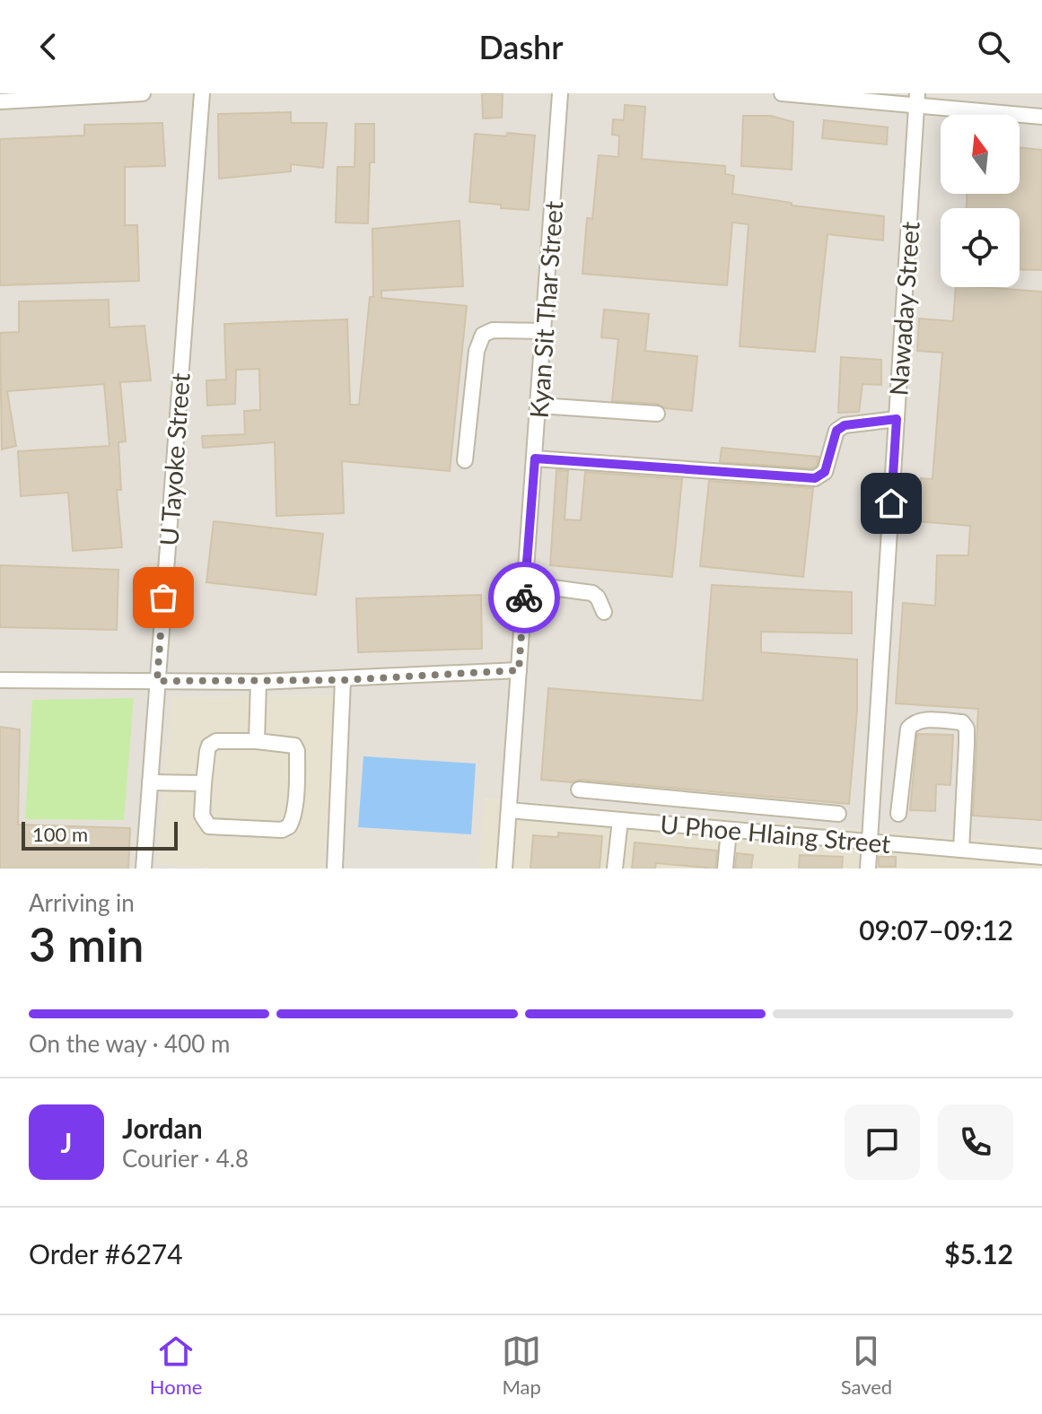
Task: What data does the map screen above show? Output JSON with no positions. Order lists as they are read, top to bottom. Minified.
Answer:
{"streets":{"street":["Nawaday Street","Kyan Sit Thar Street","U Tayoke Street","U Phoe Hlaing Street"]},"crossings":[["Nawaday Street","U Phoe Hlaing Street"],["Kyan Sit Thar Street","U Phoe Hlaing Street"]],"scale_bar":"100 m","north":"top","page":{"header":"Dashr","scale":"100 m","heading":["3 min","Arriving in","09:07–09:12"],"panel":["Jordan","Courier · 4.8","Order #6274","$5.12"],"bar":"On the way · 400 m","round":"J","tabs":["Home","Map","Saved"]}}
